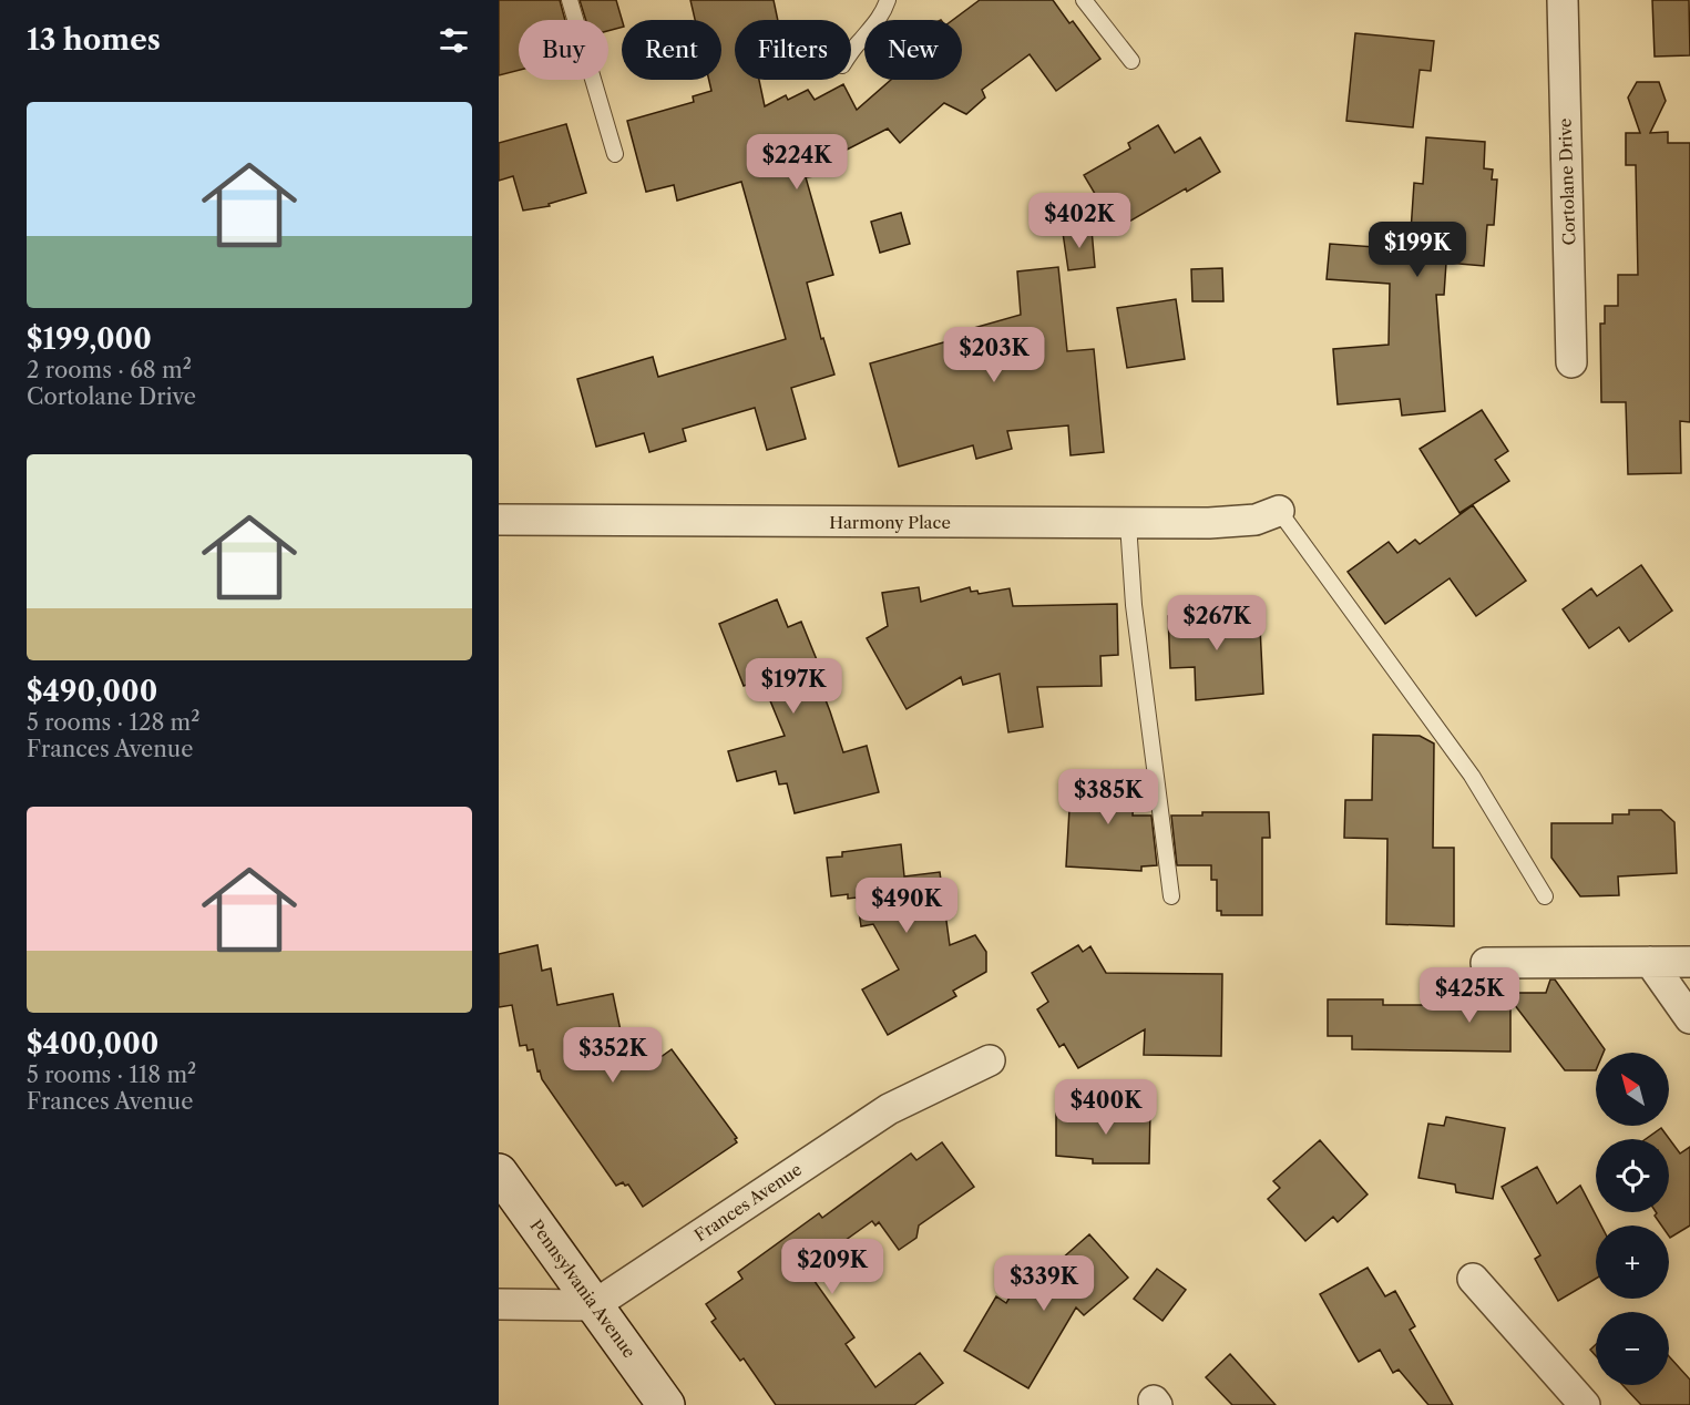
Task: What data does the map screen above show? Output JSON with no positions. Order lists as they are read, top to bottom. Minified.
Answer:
{"streets":{"main road":["Pennsylvania Avenue"],"street":["Cortolane Drive","Harmony Place","Frances Avenue"]},"crossings":[["Frances Avenue","Pennsylvania Avenue"]],"north":"top left","page":{"heading":"13 homes","chip":["Buy","Rent","Filters","New"],"list":[{"name":"$199,000","note":"2 rooms · 68 m² · Cortolane Drive"},{"name":"$490,000","note":"5 rooms · 128 m² · Frances Avenue"},{"name":"$400,000","note":"5 rooms · 118 m² · Frances Avenue"}],"price":["$224K","$402K","$199K","$203K","$267K","$197K","$385K","$490K","$425K","$352K","$400K","$209K","$339K"],"map_buttons":["+","−"]}}
